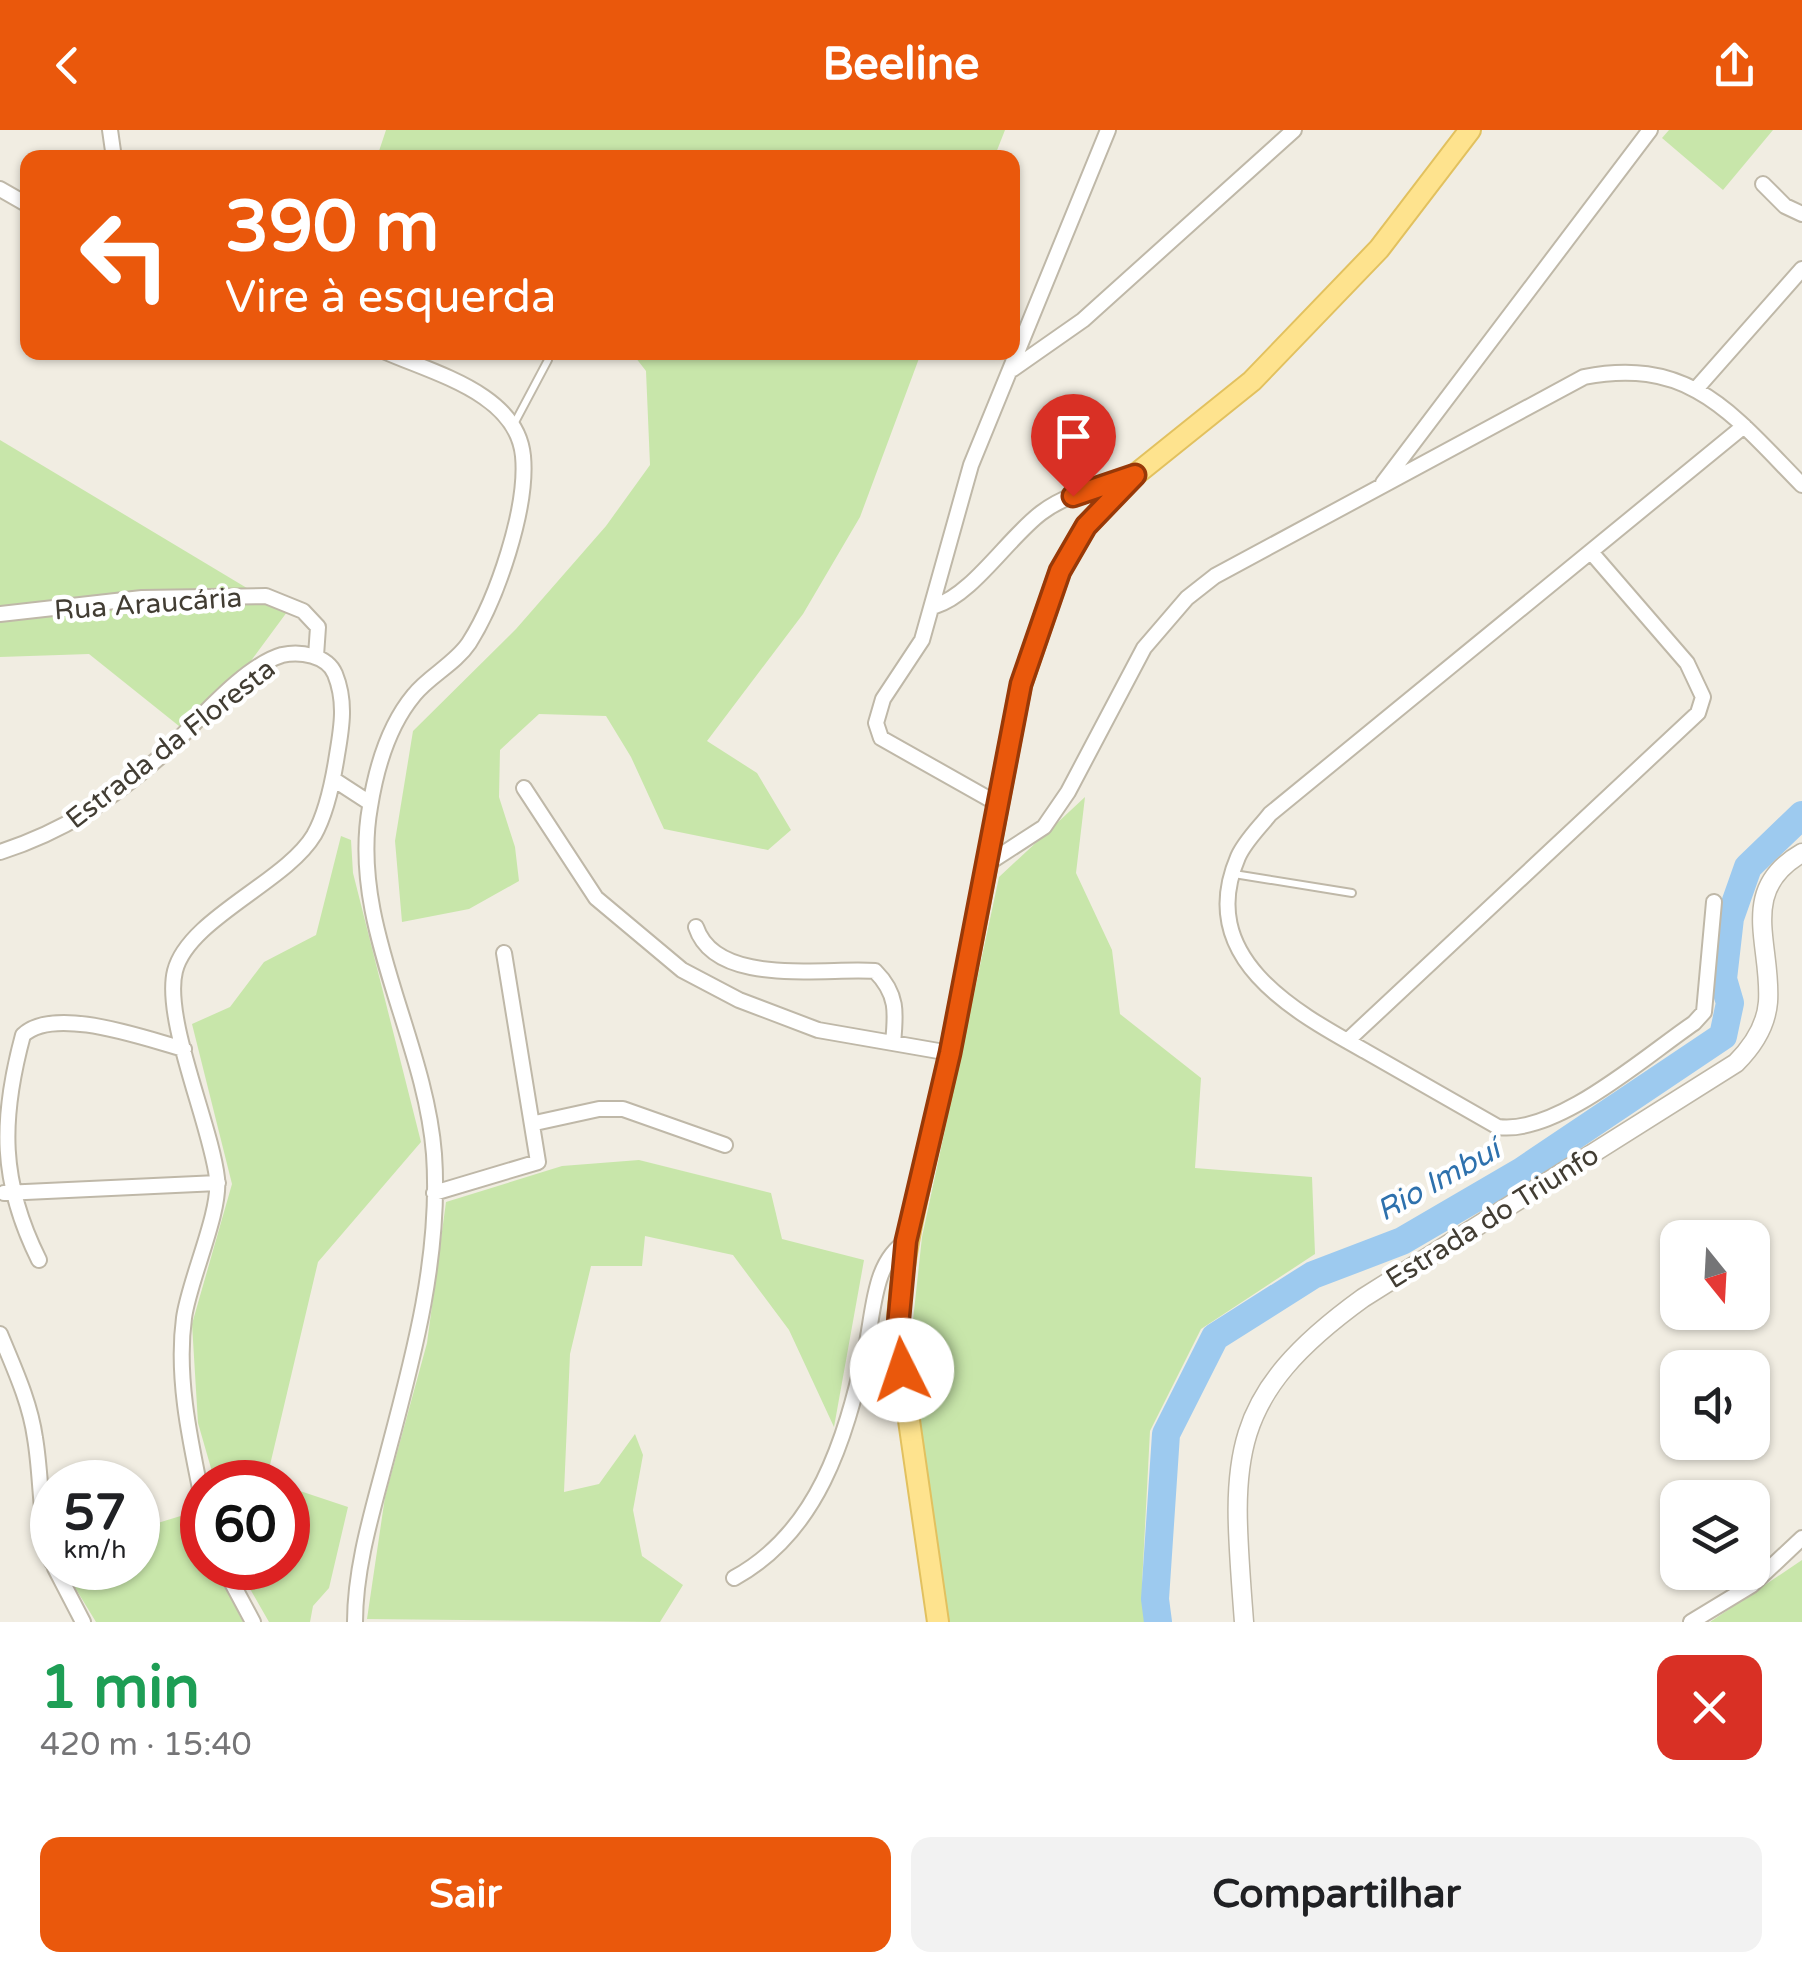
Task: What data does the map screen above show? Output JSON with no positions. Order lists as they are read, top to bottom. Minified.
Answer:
{"streets":{"street":["Rua Araucária","Estrada da Floresta","Estrada do Triunfo"]},"crossings":[["Rua Araucária","Estrada da Floresta"]],"water":["Rio Imbuí"],"north":"bottom","page":{"header":"Beeline","turn":["390 m","Vire à esquerda"],"speed":"57 km/h","limit":"60","heading":["1 min","420 m · 15:40"],"buttons":["Sair","Compartilhar"]}}
